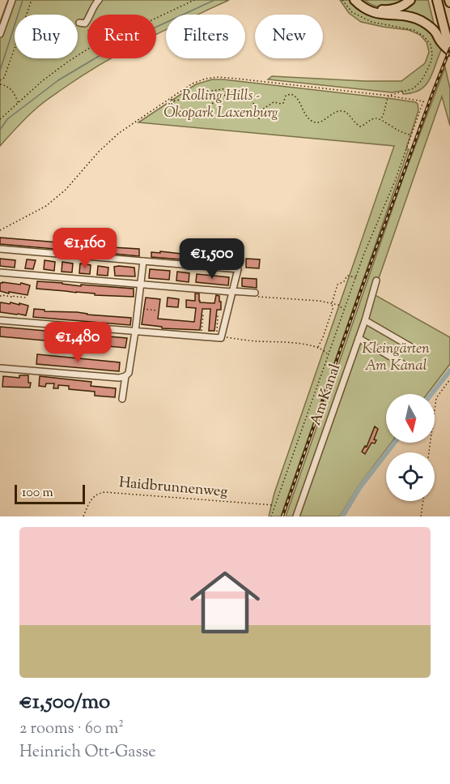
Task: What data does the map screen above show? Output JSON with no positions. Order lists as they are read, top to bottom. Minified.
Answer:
{"streets":{"street":["Am Kanal"],"path":["Haidbrunnenweg"]},"parks":["Rolling Hills - Ökopark Laxenburg","Kleingärten Am Kanal"],"scale_bar":"100 m","north":"bottom","page":{"chip":["Buy","Rent","Filters","New"],"price":["€1,160","€1,500","€1,480"],"scale":"100 m","list":[{"name":"€1,500/mo","note":"2 rooms · 60 m² · Heinrich Ott-Gasse"}]}}
